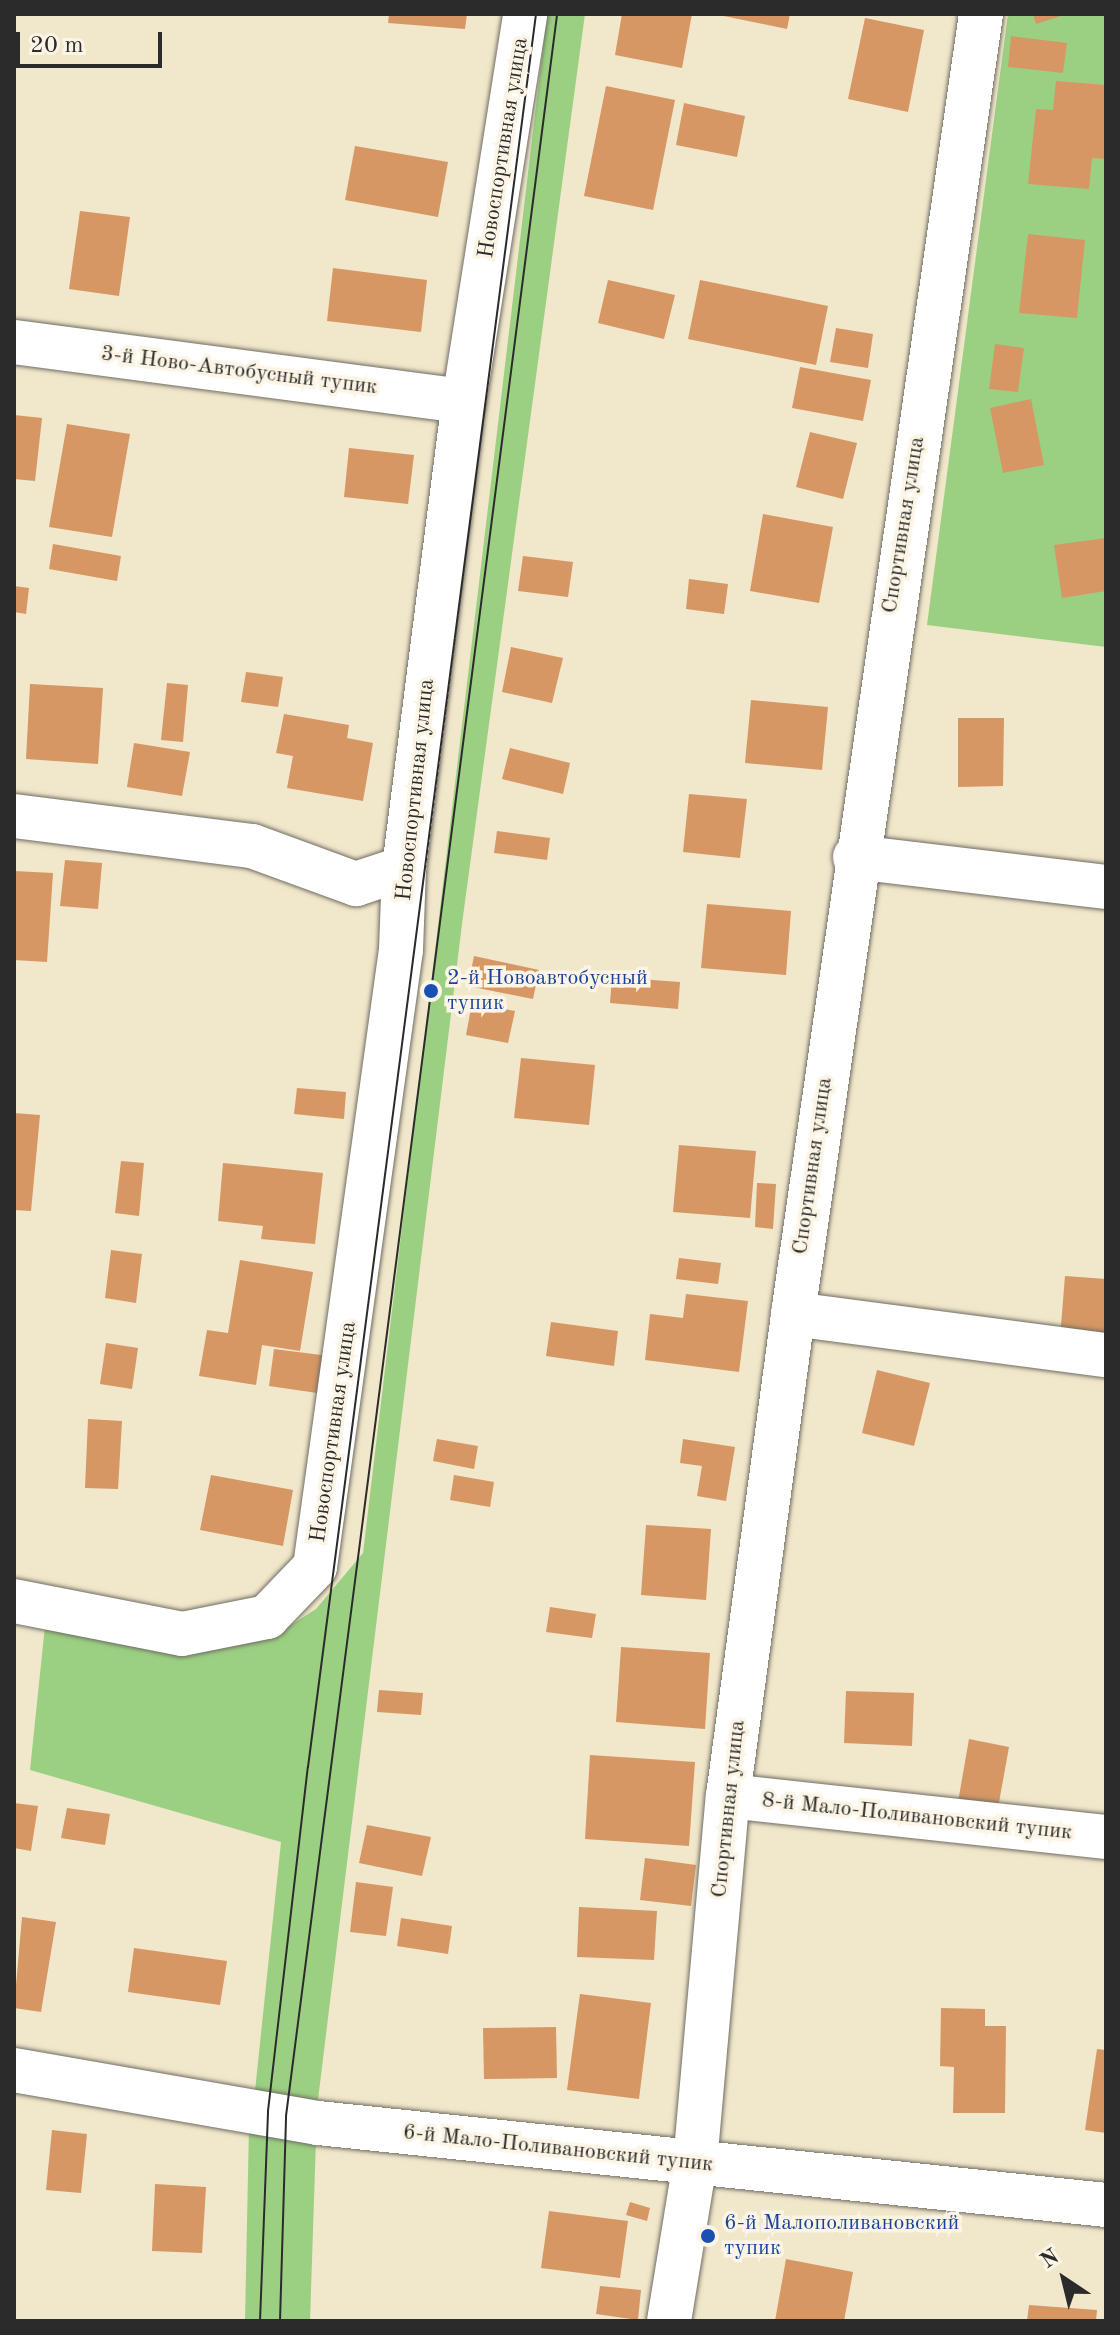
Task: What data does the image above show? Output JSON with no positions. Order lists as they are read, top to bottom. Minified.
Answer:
{"streets":{"street":["Новоспортивная улица","3-й Ново-Автобусный тупик","Спортивная улица","8-й Мало-Поливановский тупик","6-й Мало-Поливановский тупик"]},"crossings":[["Новоспортивная улица","3-й Ново-Автобусный тупик"],["Спортивная улица","8-й Мало-Поливановский тупик"],["Спортивная улица","6-й Мало-Поливановский тупик"]],"places":["2-й Новоавтобусный тупик","6-й Малополивановский тупик"],"scale_bar":"20 m","north":"top left"}
